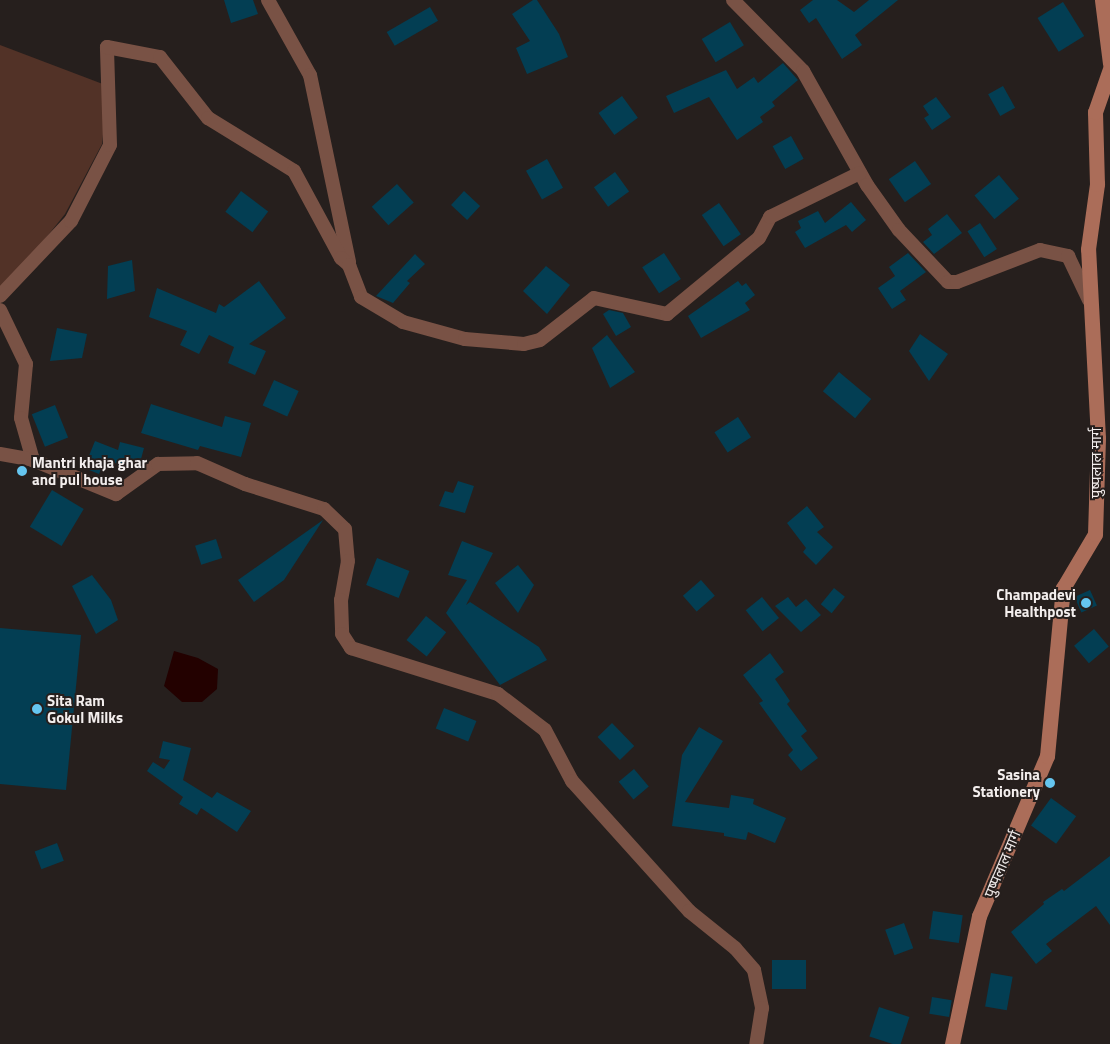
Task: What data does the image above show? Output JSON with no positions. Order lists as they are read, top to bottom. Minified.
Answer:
{"streets":{"street":["पुष्पलाल मार्ग"]},"places":["Mantri khaja ghar and pul house","Champadevi Healthpost","Sita Ram Gokul Milks","Sasina Stationery"]}
